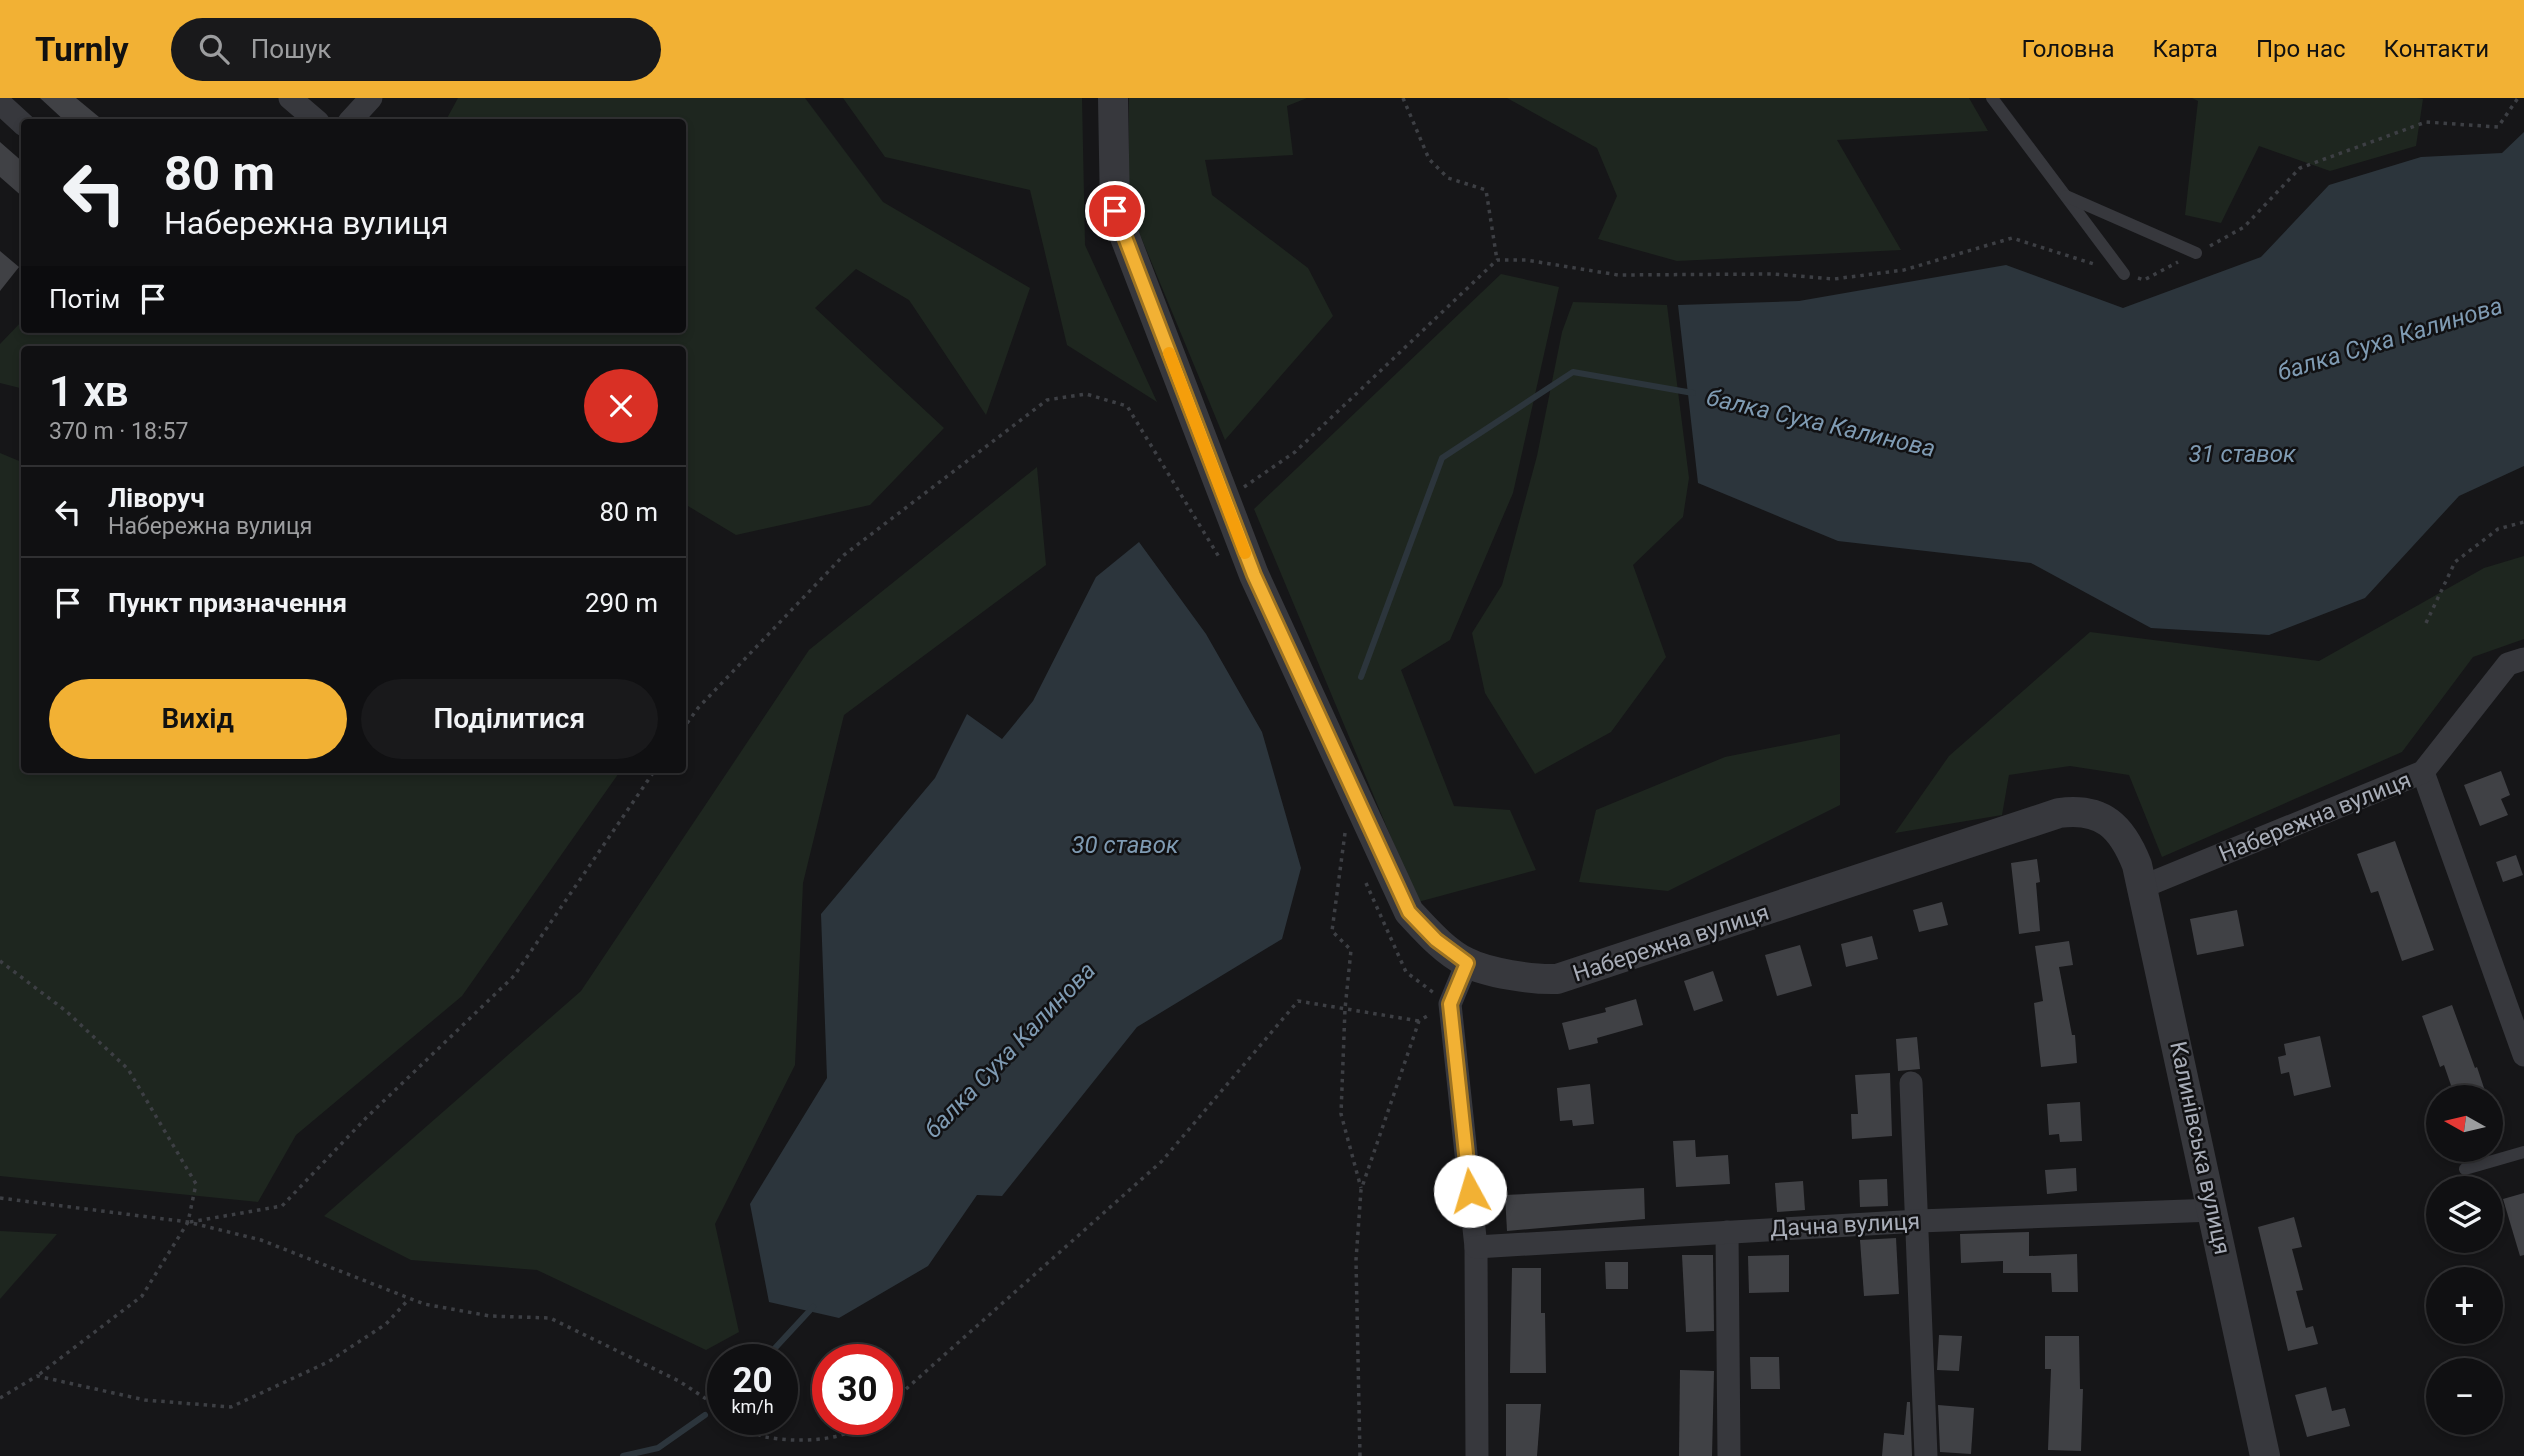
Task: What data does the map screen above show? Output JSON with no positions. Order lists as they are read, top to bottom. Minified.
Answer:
{"streets":{"street":["Набережна вулиця","Калинівська вулиця","Дачна вулиця"]},"crossings":[["Набережна вулиця","Калинівська вулиця"],["Калинівська вулиця","Дачна вулиця"]],"water":["балка Суха Калинова","31 ставок","30 ставок"],"north":"left","page":{"header":"Turnly","search":"Пошук","nav":["Головна","Карта","Про нас","Контакти"],"turn":["80 m","Набережна вулиця"],"then":"Потім","heading":["1 хв","370 m · 18:57"],"list":[{"name":"Ліворуч","note":"Набережна вулиця","value":"80 m"},{"name":"Пункт призначення","value":"290 m"}],"buttons":["Вихід","Поділитися"],"map_buttons":["+","−"],"speed":"20 km/h","limit":"30"}}
